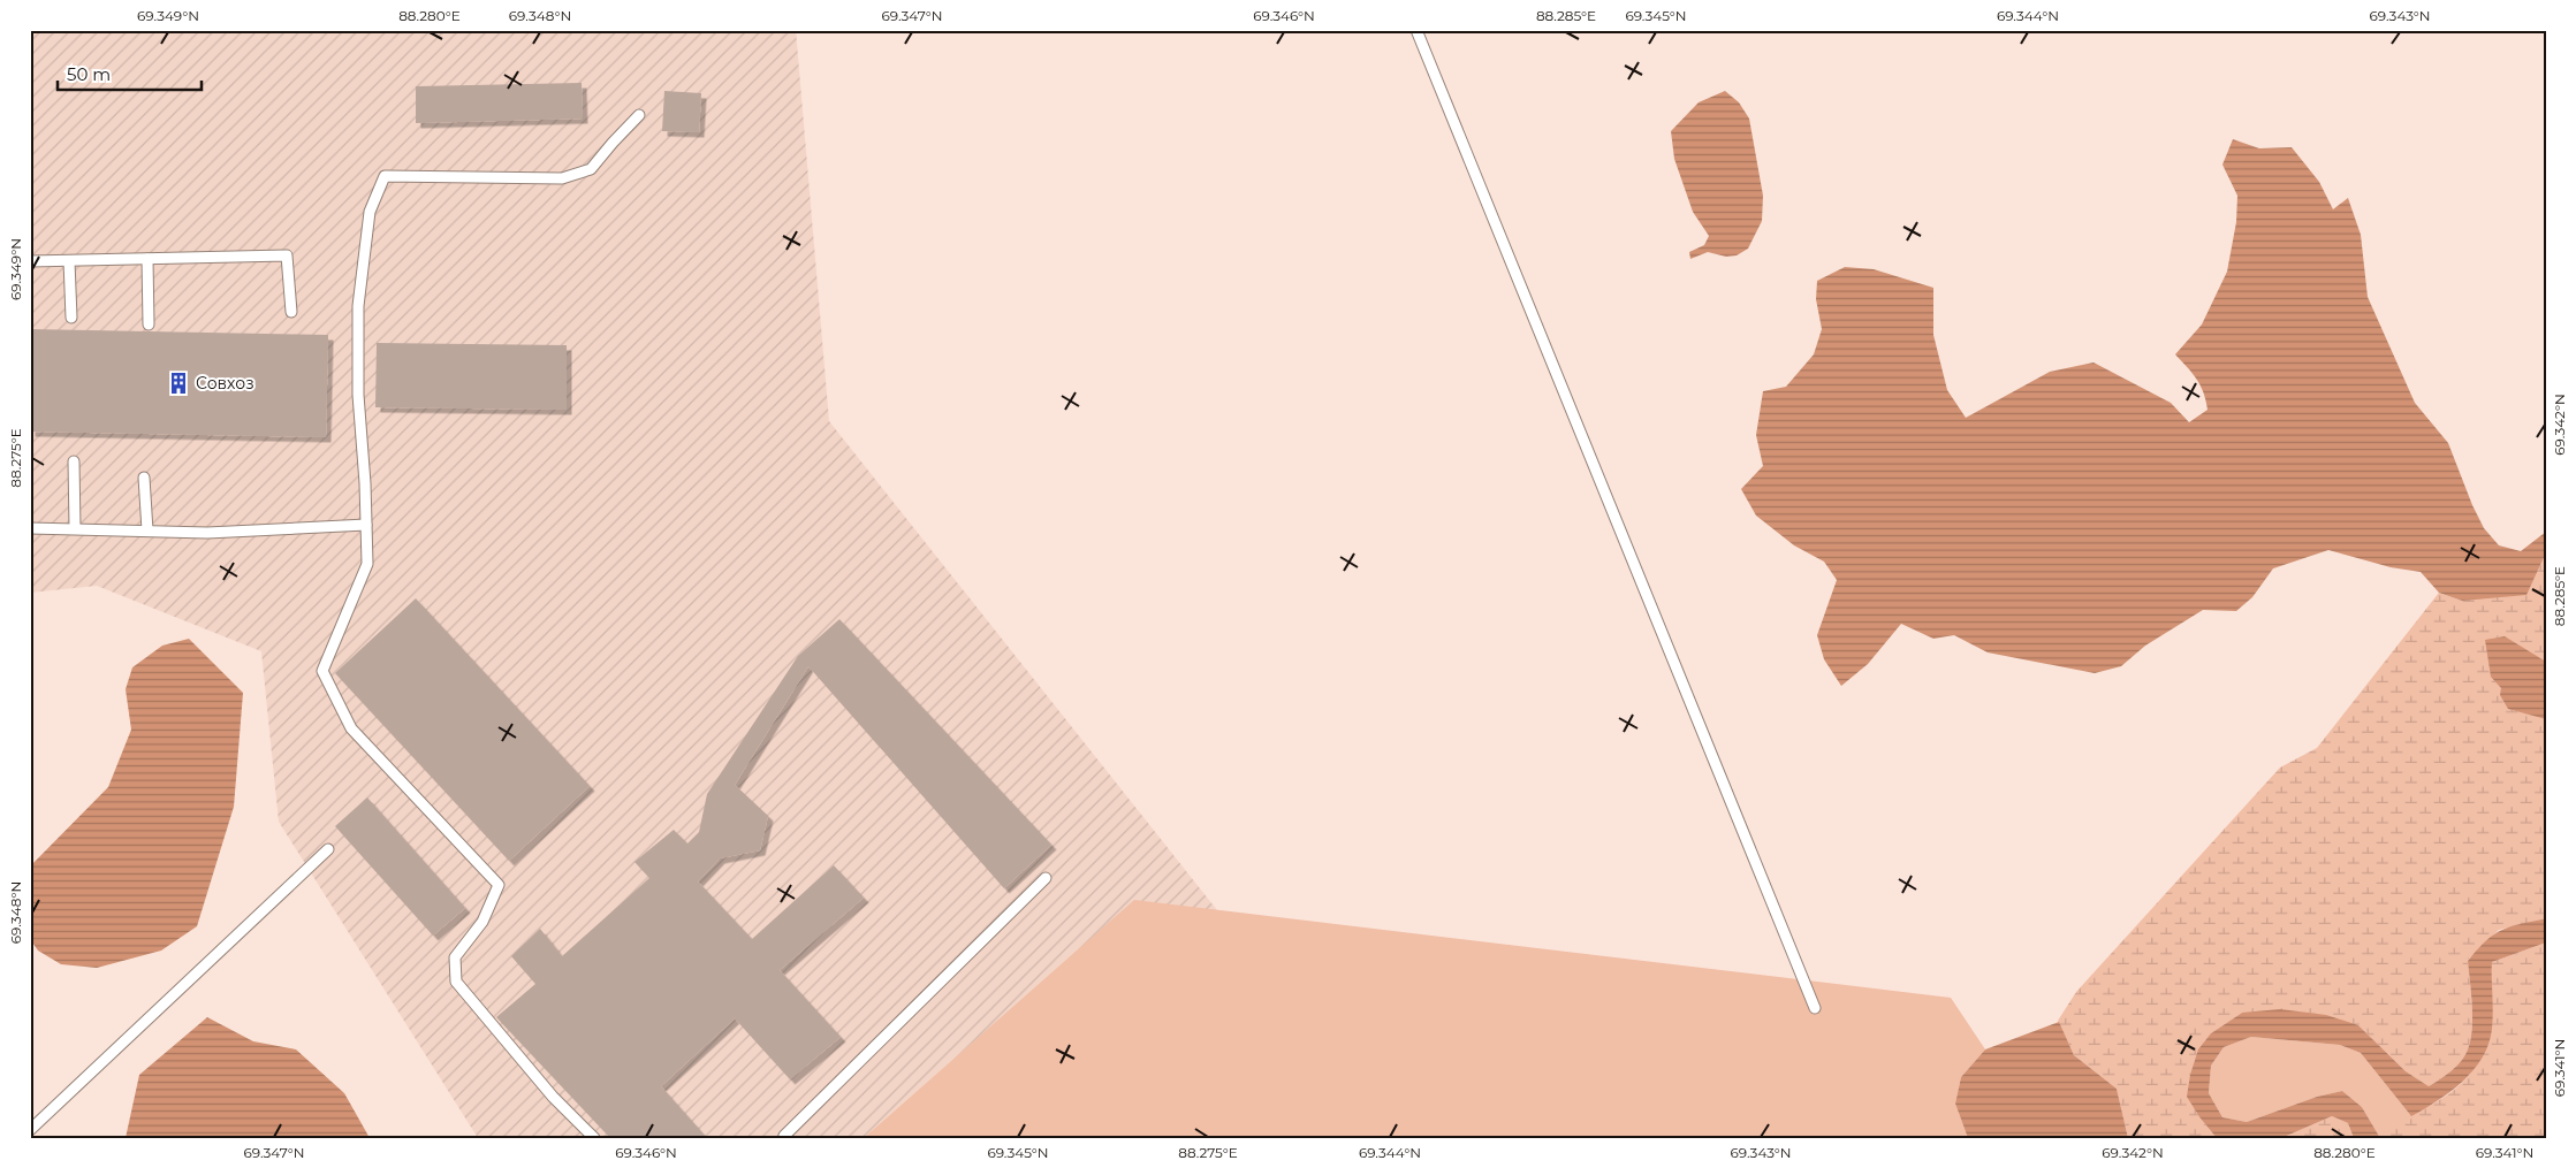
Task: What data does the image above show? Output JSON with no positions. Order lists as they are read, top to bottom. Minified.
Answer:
{"places":{"building":["Совхоз"]},"scale_bar":"50 m","coordinates":["69.349°N","88.280°E","69.348°N","69.347°N","69.346°N","88.285°E","69.345°N","69.344°N","69.343°N","69.342°N","88.275°E","69.341°N"]}
